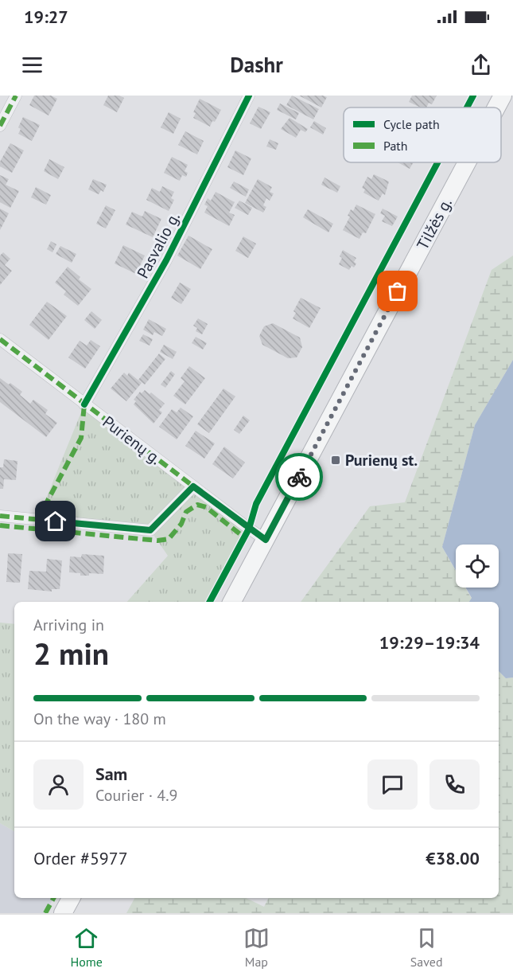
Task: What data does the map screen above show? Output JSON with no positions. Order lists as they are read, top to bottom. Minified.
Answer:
{"streets":{"highway":["Tilžės g."],"street":["Pasvalio g.","Purienų g."]},"crossings":[["Tilžės g.","Purienų g."],["Pasvalio g.","Purienų g."]],"places":{"transit":["Purienų st."]},"legend":["Cycle path","Path"],"page":{"status":"19:27","header":"Dashr","heading":["2 min","Arriving in","19:29–19:34"],"panel":["Sam","Courier · 4.9","Order #5977","€38.00"],"bar":"On the way · 180 m","tabs":["Home","Map","Saved"]}}
